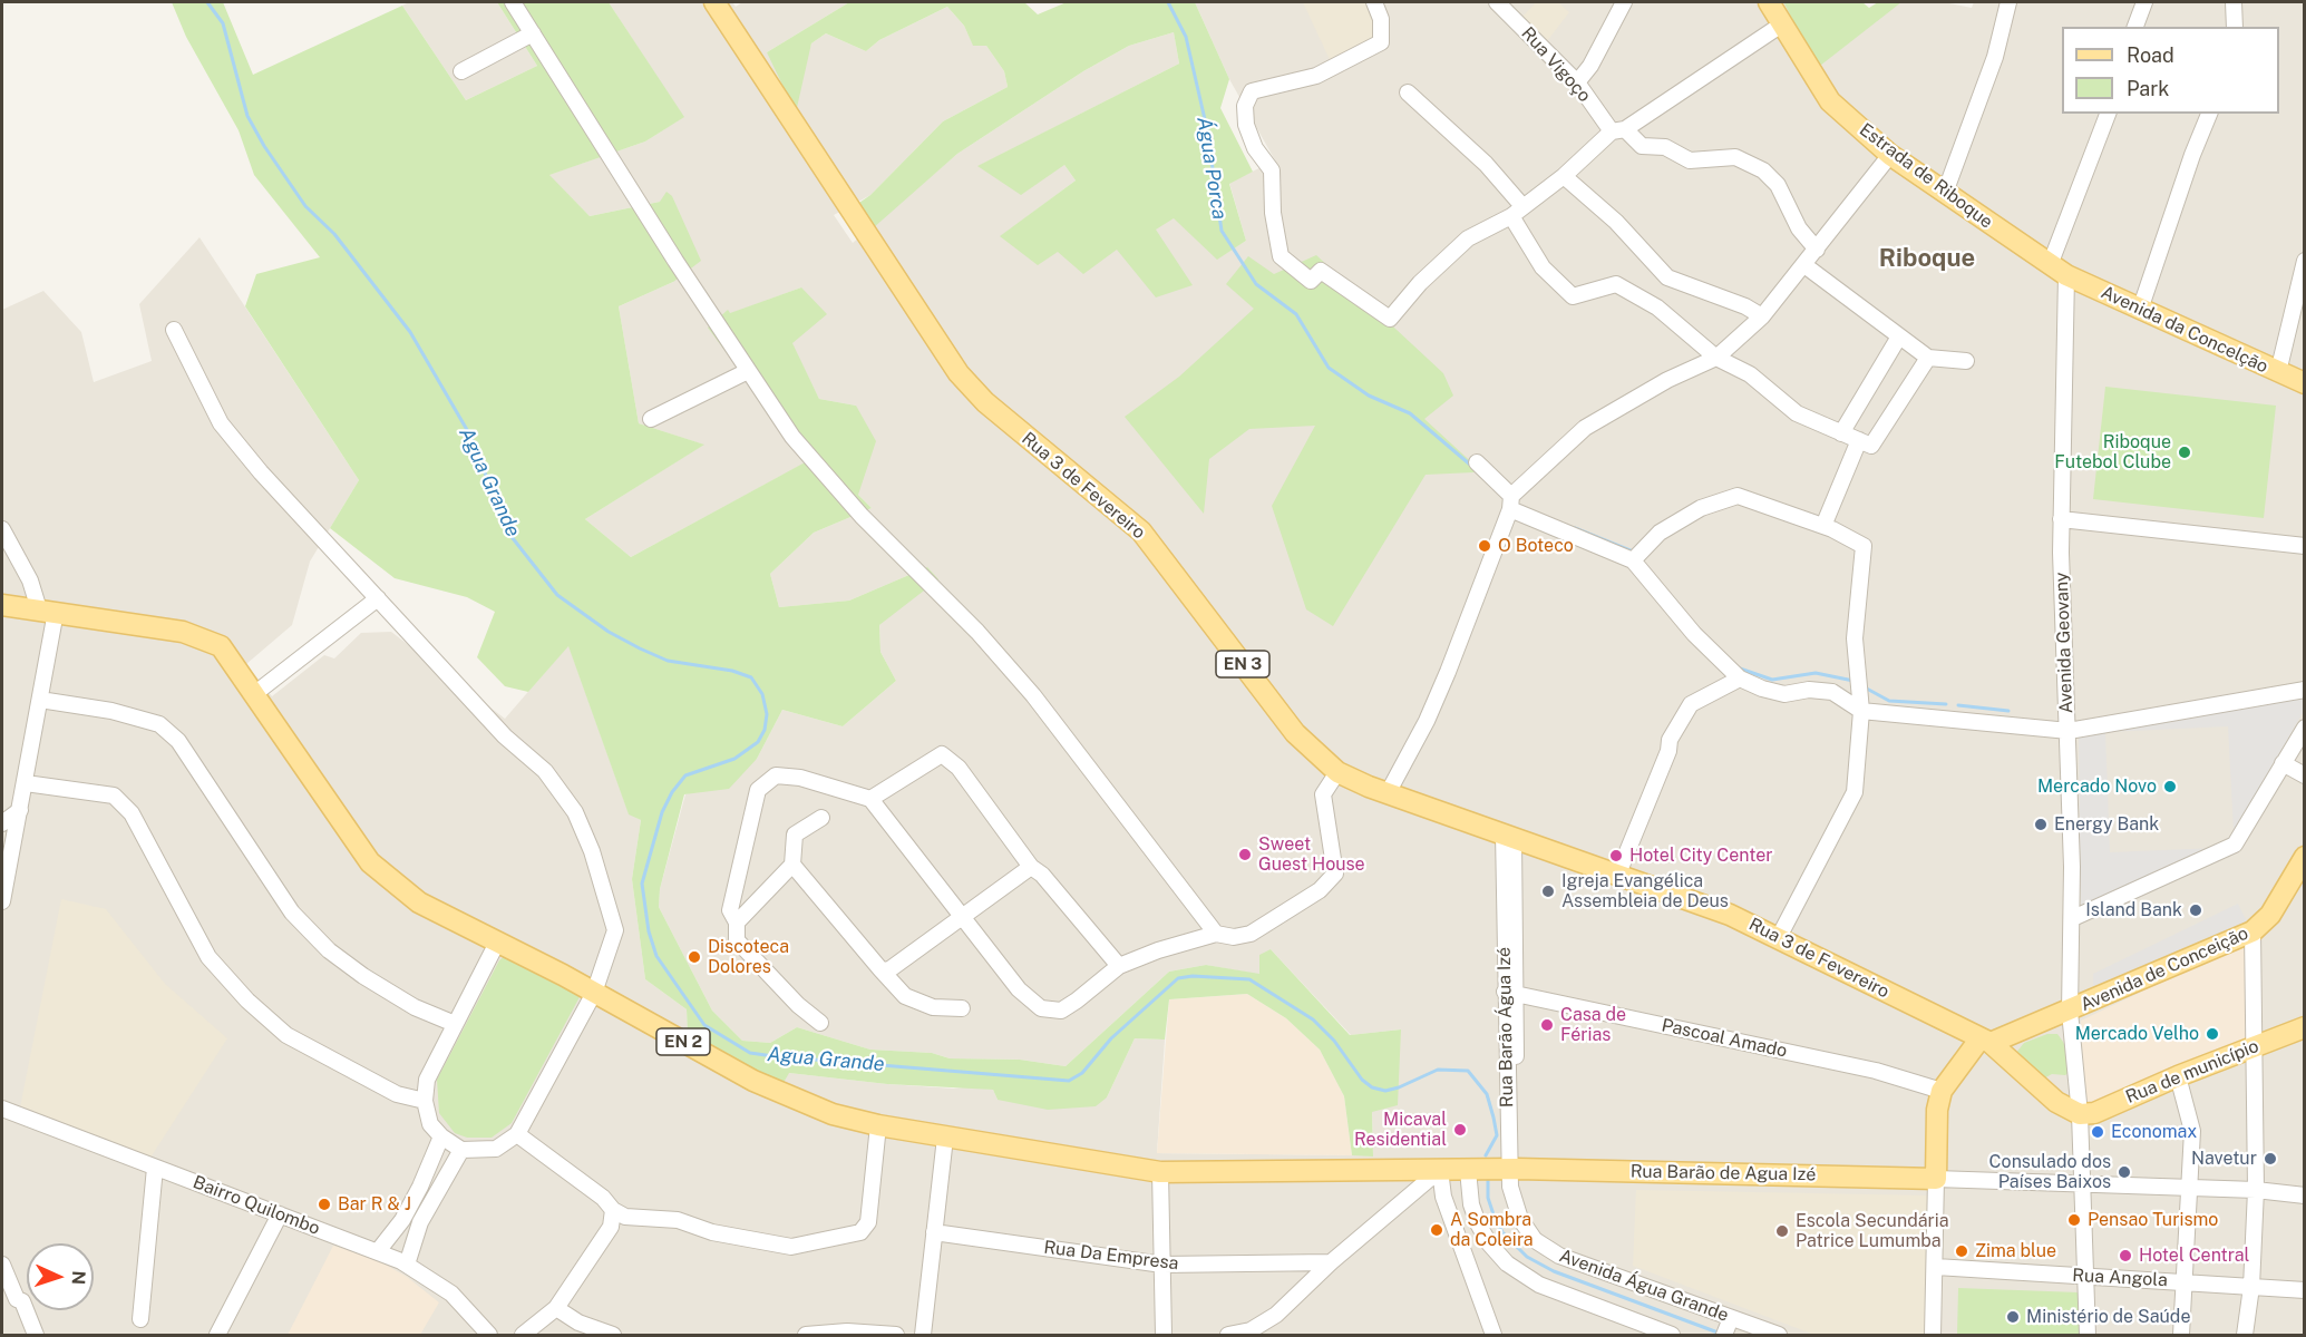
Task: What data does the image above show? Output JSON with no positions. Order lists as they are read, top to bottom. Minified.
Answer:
{"streets":{"main road":["Estrada de Riboque","Avenida da Concelção","Rua 3 de Fevereiro","EN 3","Avenida de Conceição","EN 2","Rua de município","Rua Barão de Agua Izé"],"street":["Rua Vigoço","Avenida Geovany","Rua Barão Água Izé","Pascoal Amado","Bairro Quilombo","Rua Da Empresa","Rua Angola","Avenida Água Grande"]},"crossings":[["Estrada de Riboque","Avenida da Concelção"],["Estrada de Riboque","Avenida Geovany"],["Avenida da Concelção","Avenida Geovany"],["Rua 3 de Fevereiro","Avenida Geovany"],["Rua 3 de Fevereiro","Avenida de Conceição"],["Rua 3 de Fevereiro","Rua Barão Água Izé"],["Rua 3 de Fevereiro","Rua de município"],["Avenida Geovany","Avenida de Conceição"],["Avenida Geovany","Rua de município"],["Avenida Geovany","Rua Angola"],["Rua Barão Água Izé","Pascoal Amado"],["Rua Barão Água Izé","EN 2"],["Rua Barão Água Izé","Rua Barão de Agua Izé"],["Rua Barão Água Izé","Avenida Água Grande"],["EN 2","Rua Barão de Agua Izé"],["EN 2","Avenida Água Grande"]],"districts":["Riboque"],"water":["Água Porca","Agua Grande"],"places":["Riboque Futebol Clube","O Boteco","Mercado Novo","Energy Bank","Sweet Guest House","Hotel City Center","Igreja Evangélica Assembleia de Deus","Island Bank","Discoteca Dolores","Casa de Férias","Mercado Velho","Micaval Residential","Economax","Navetur","Consulado dos Países Baixos","Bar R & J","Pensao Turismo","A Sombra da Coleira","Escola Secundária Patrice Lumumba","Zima blue","Hotel Central","Ministério de Saúde"],"legend":["Road","Park"],"north":"right"}
